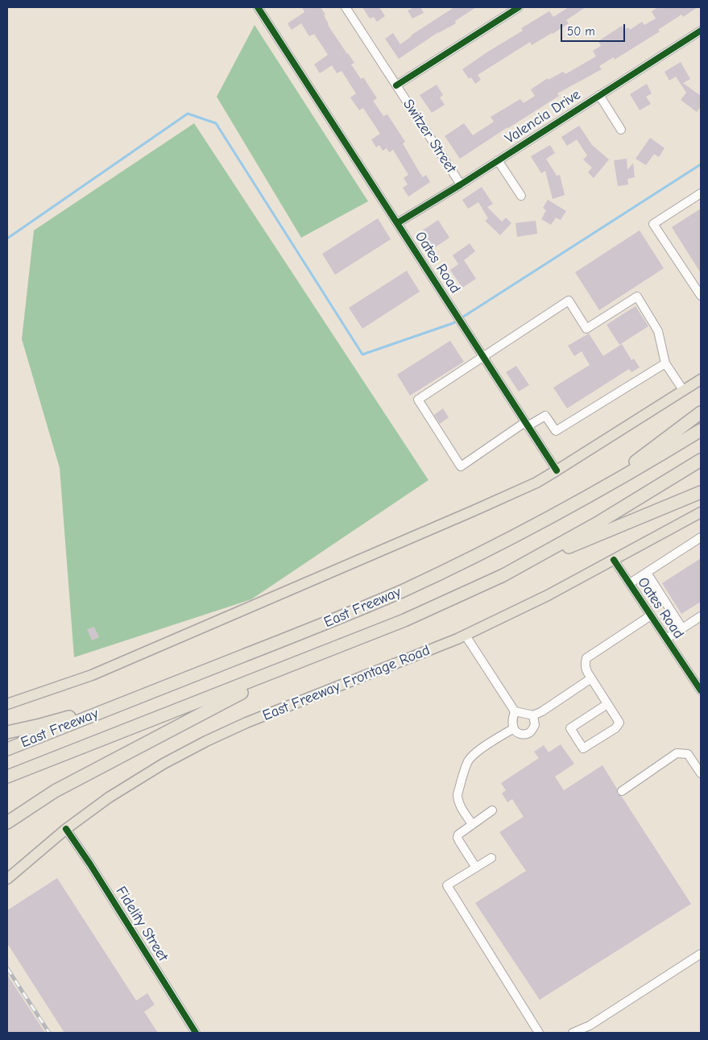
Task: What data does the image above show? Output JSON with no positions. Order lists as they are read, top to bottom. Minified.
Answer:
{"streets":{"highway":["East Freeway"],"main road":["East Freeway Frontage Road"],"street":["Valencia Drive","Switzer Street","Oates Road","Fidelity Street"]},"crossings":[["Valencia Drive","Switzer Street"],["Valencia Drive","Oates Road"],["Oates Road","East Freeway Frontage Road"],["East Freeway Frontage Road","Fidelity Street"]],"scale_bar":"50 m"}
